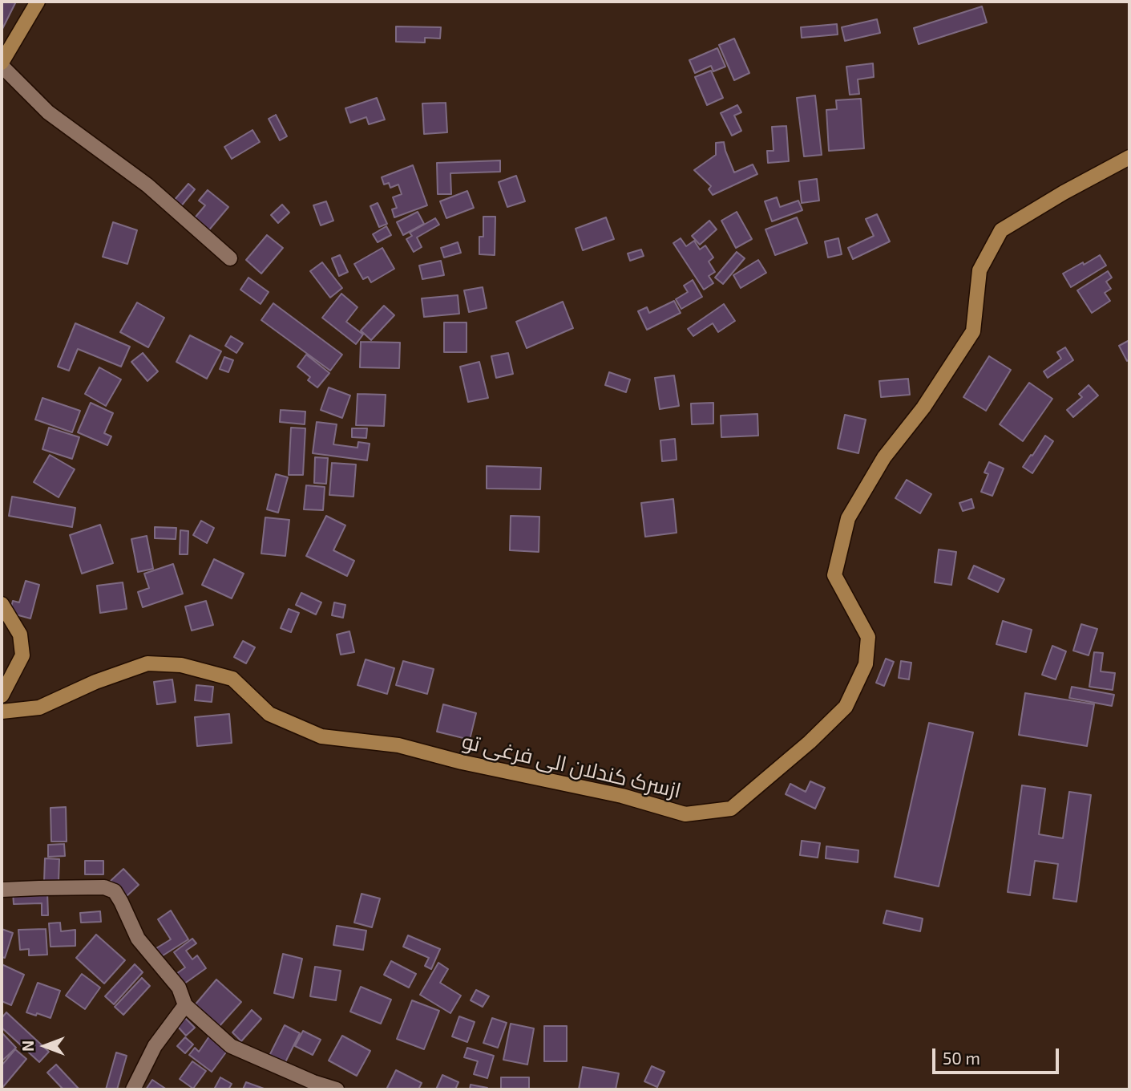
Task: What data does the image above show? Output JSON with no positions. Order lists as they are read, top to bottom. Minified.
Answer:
{"streets":{"street":["ازسرک کندلان الی فرغی تو"]},"scale_bar":"50 m","north":"left"}
